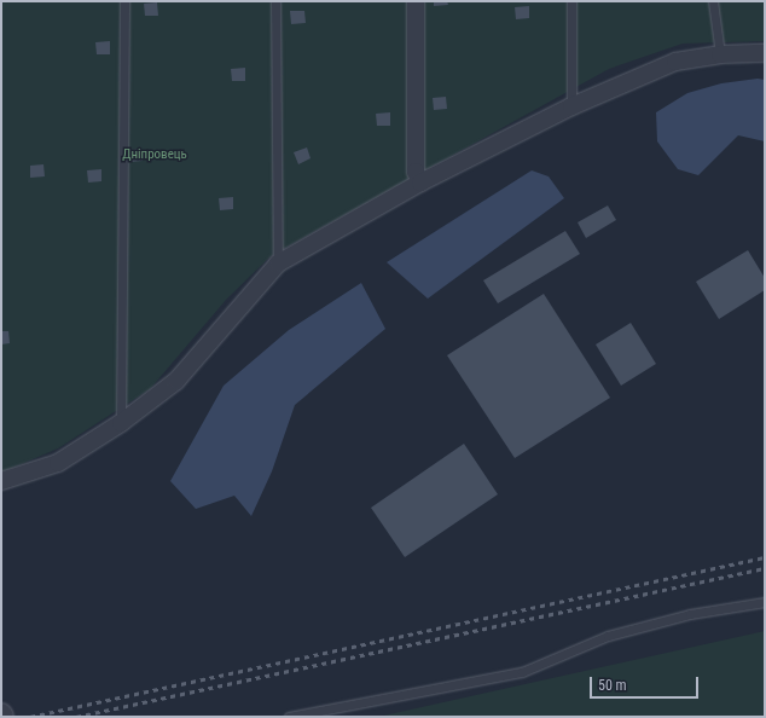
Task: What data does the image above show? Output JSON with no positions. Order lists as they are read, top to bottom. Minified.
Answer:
{"parks":["Дніпровець"],"scale_bar":"50 m"}
